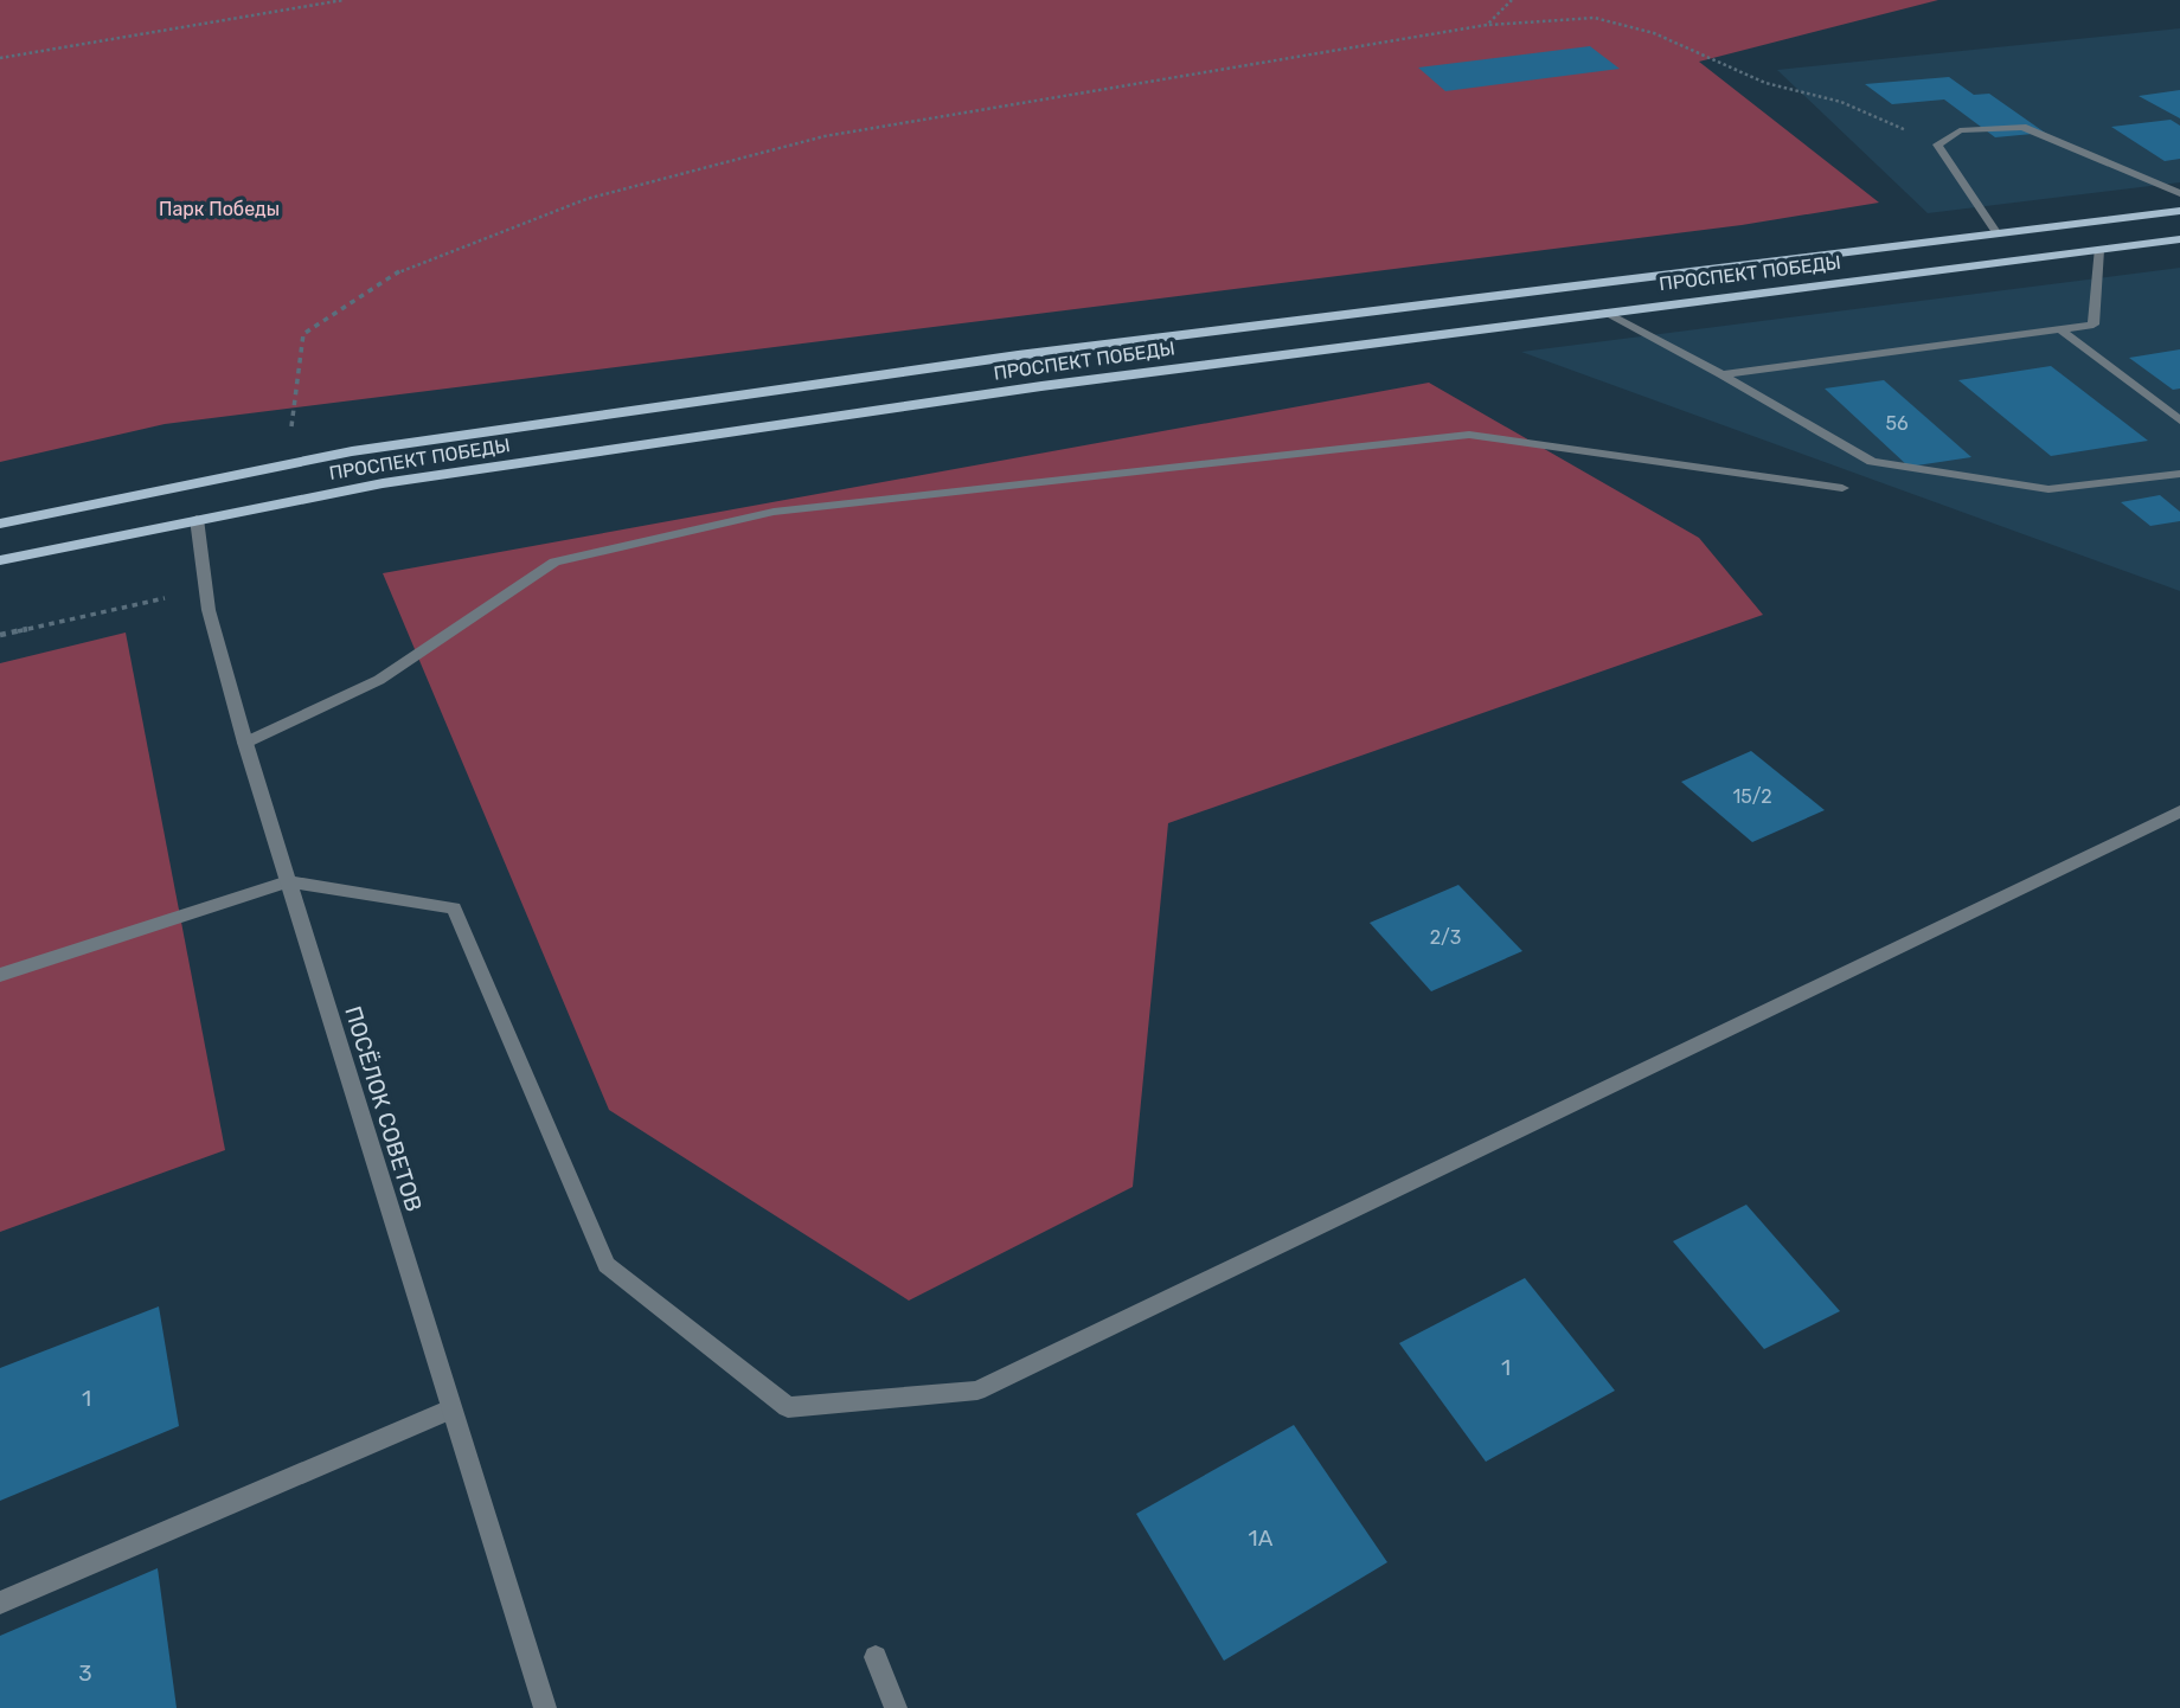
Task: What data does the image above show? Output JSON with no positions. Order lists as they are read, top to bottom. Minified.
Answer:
{"streets":{"main road":["ПРОСПЕКТ ПОБЕДЫ"],"street":["ПОСЁЛОК СОВЕТОВ"]},"crossings":[["ПРОСПЕКТ ПОБЕДЫ","ПОСЁЛОК СОВЕТОВ"]],"parks":["Парк Победы"],"house_numbers":["56","15/2","2/3","1","1","1А","3"]}
